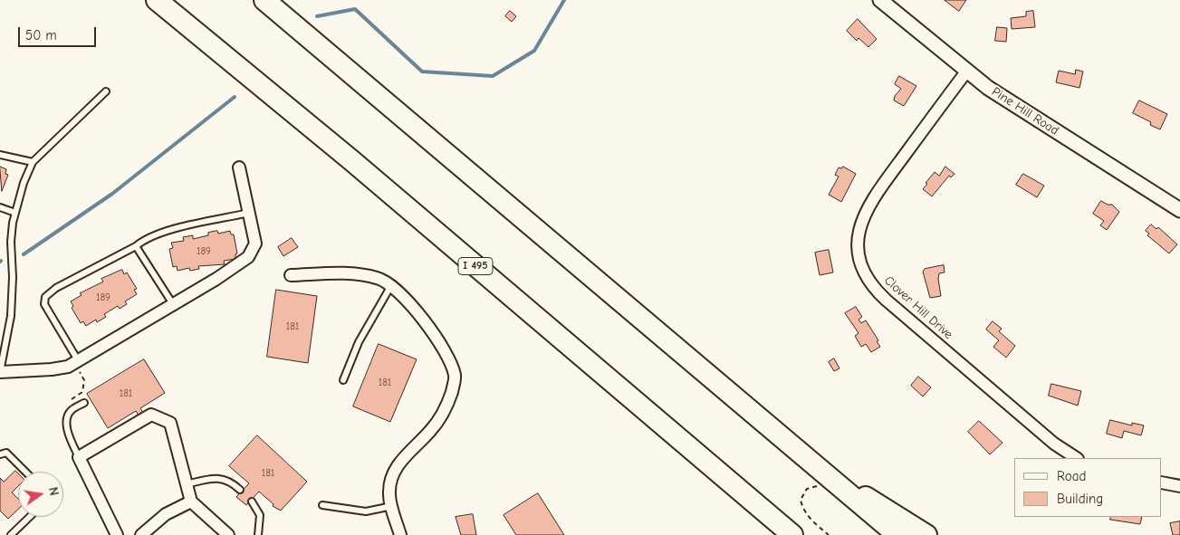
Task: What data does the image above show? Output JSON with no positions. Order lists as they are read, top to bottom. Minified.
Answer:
{"streets":{"highway":["I 495"],"street":["Pine Hill Road","Clover Hill Drive"]},"crossings":[["Pine Hill Road","Clover Hill Drive"]],"house_numbers":["189","189","181","181","181","181"],"legend":["Road","Building"],"scale_bar":"50 m","north":"right"}
